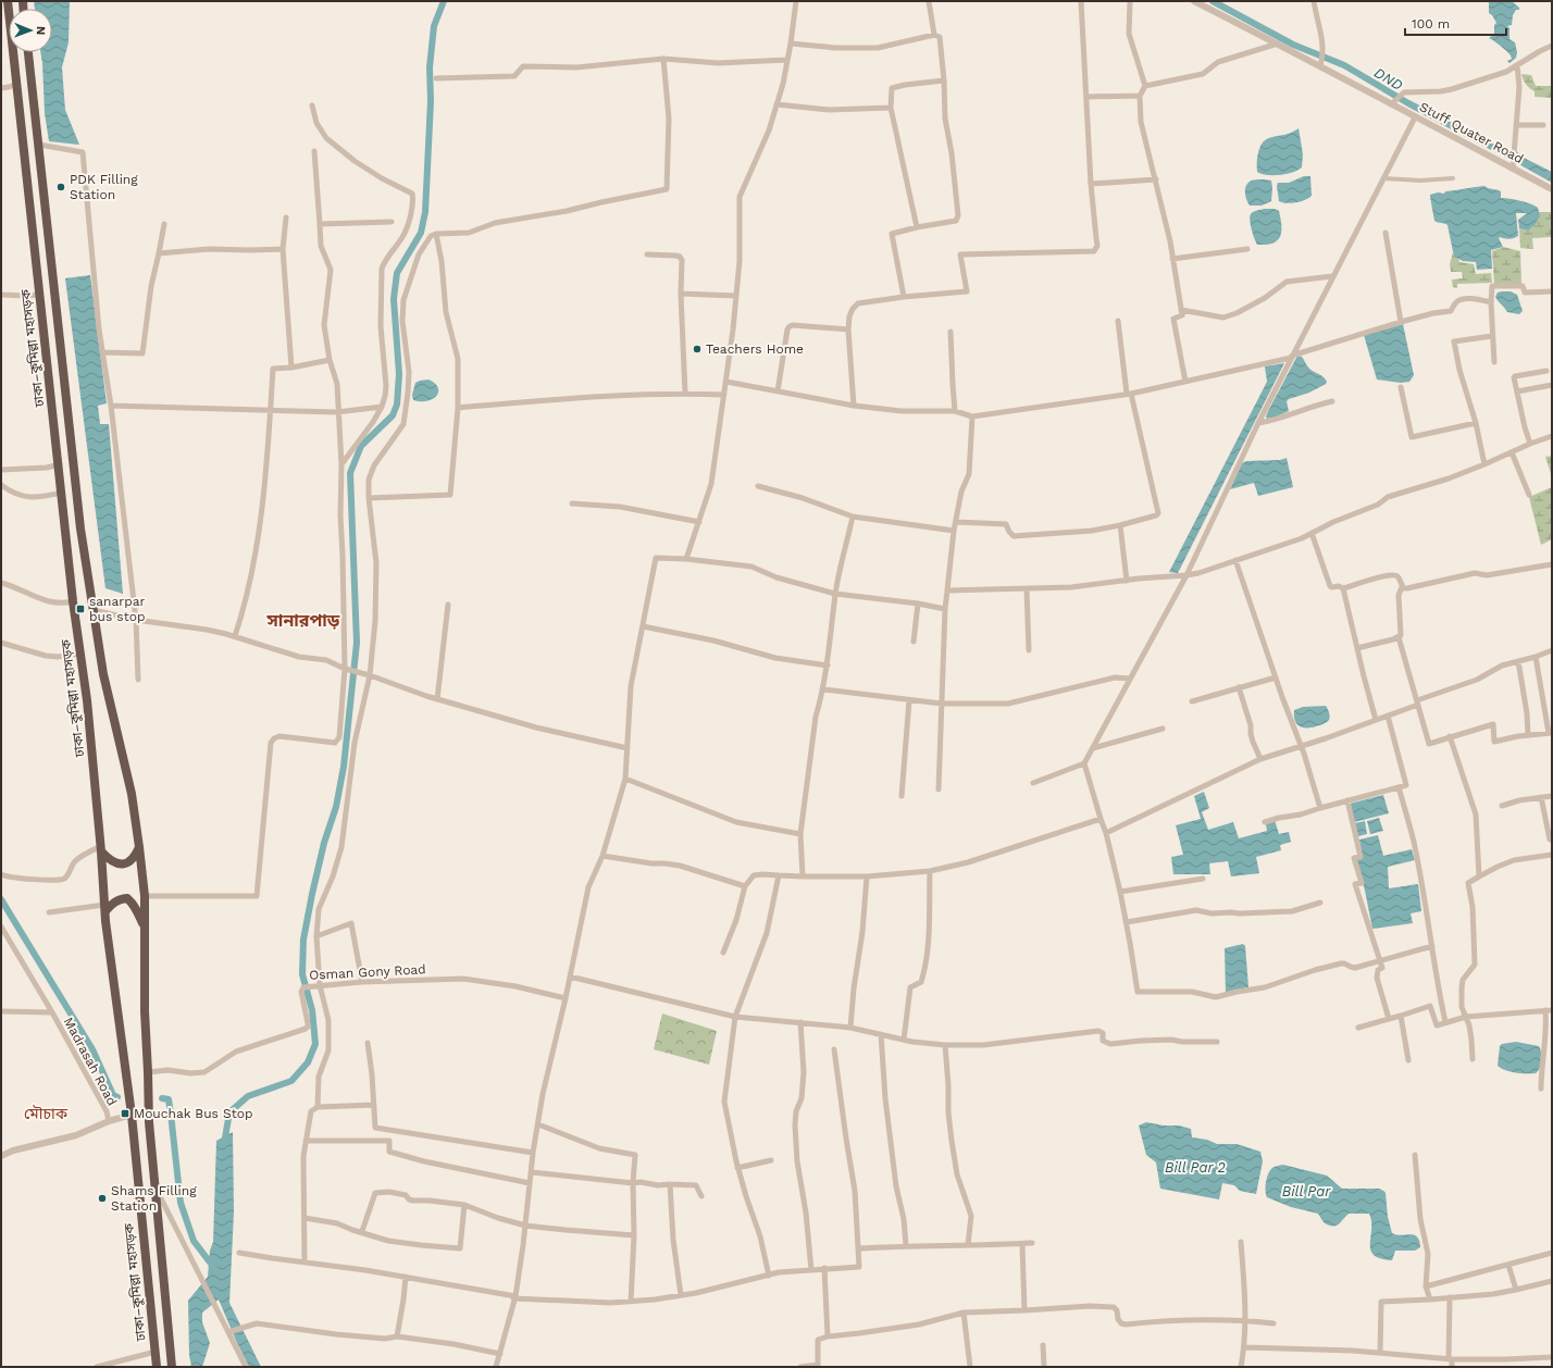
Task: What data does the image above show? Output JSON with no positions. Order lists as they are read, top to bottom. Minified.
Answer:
{"streets":{"highway":["ঢাকা–কুমিল্লা মহাসড়ক"],"street":["Stuff Quater Road","Osman Gony Road","Madrasah Road"]},"crossings":[["ঢাকা–কুমিল্লা মহাসড়ক","Osman Gony Road"]],"districts":["সানারপাড়","মৌচাক"],"water":["DND","Bill Par 2","Bill Par"],"places":{"other":["PDK Filling Station","Teachers Home","Shams Filling Station"],"transit":["sanarpar bus stop","Mouchak Bus Stop"]},"scale_bar":"100 m","north":"right"}
